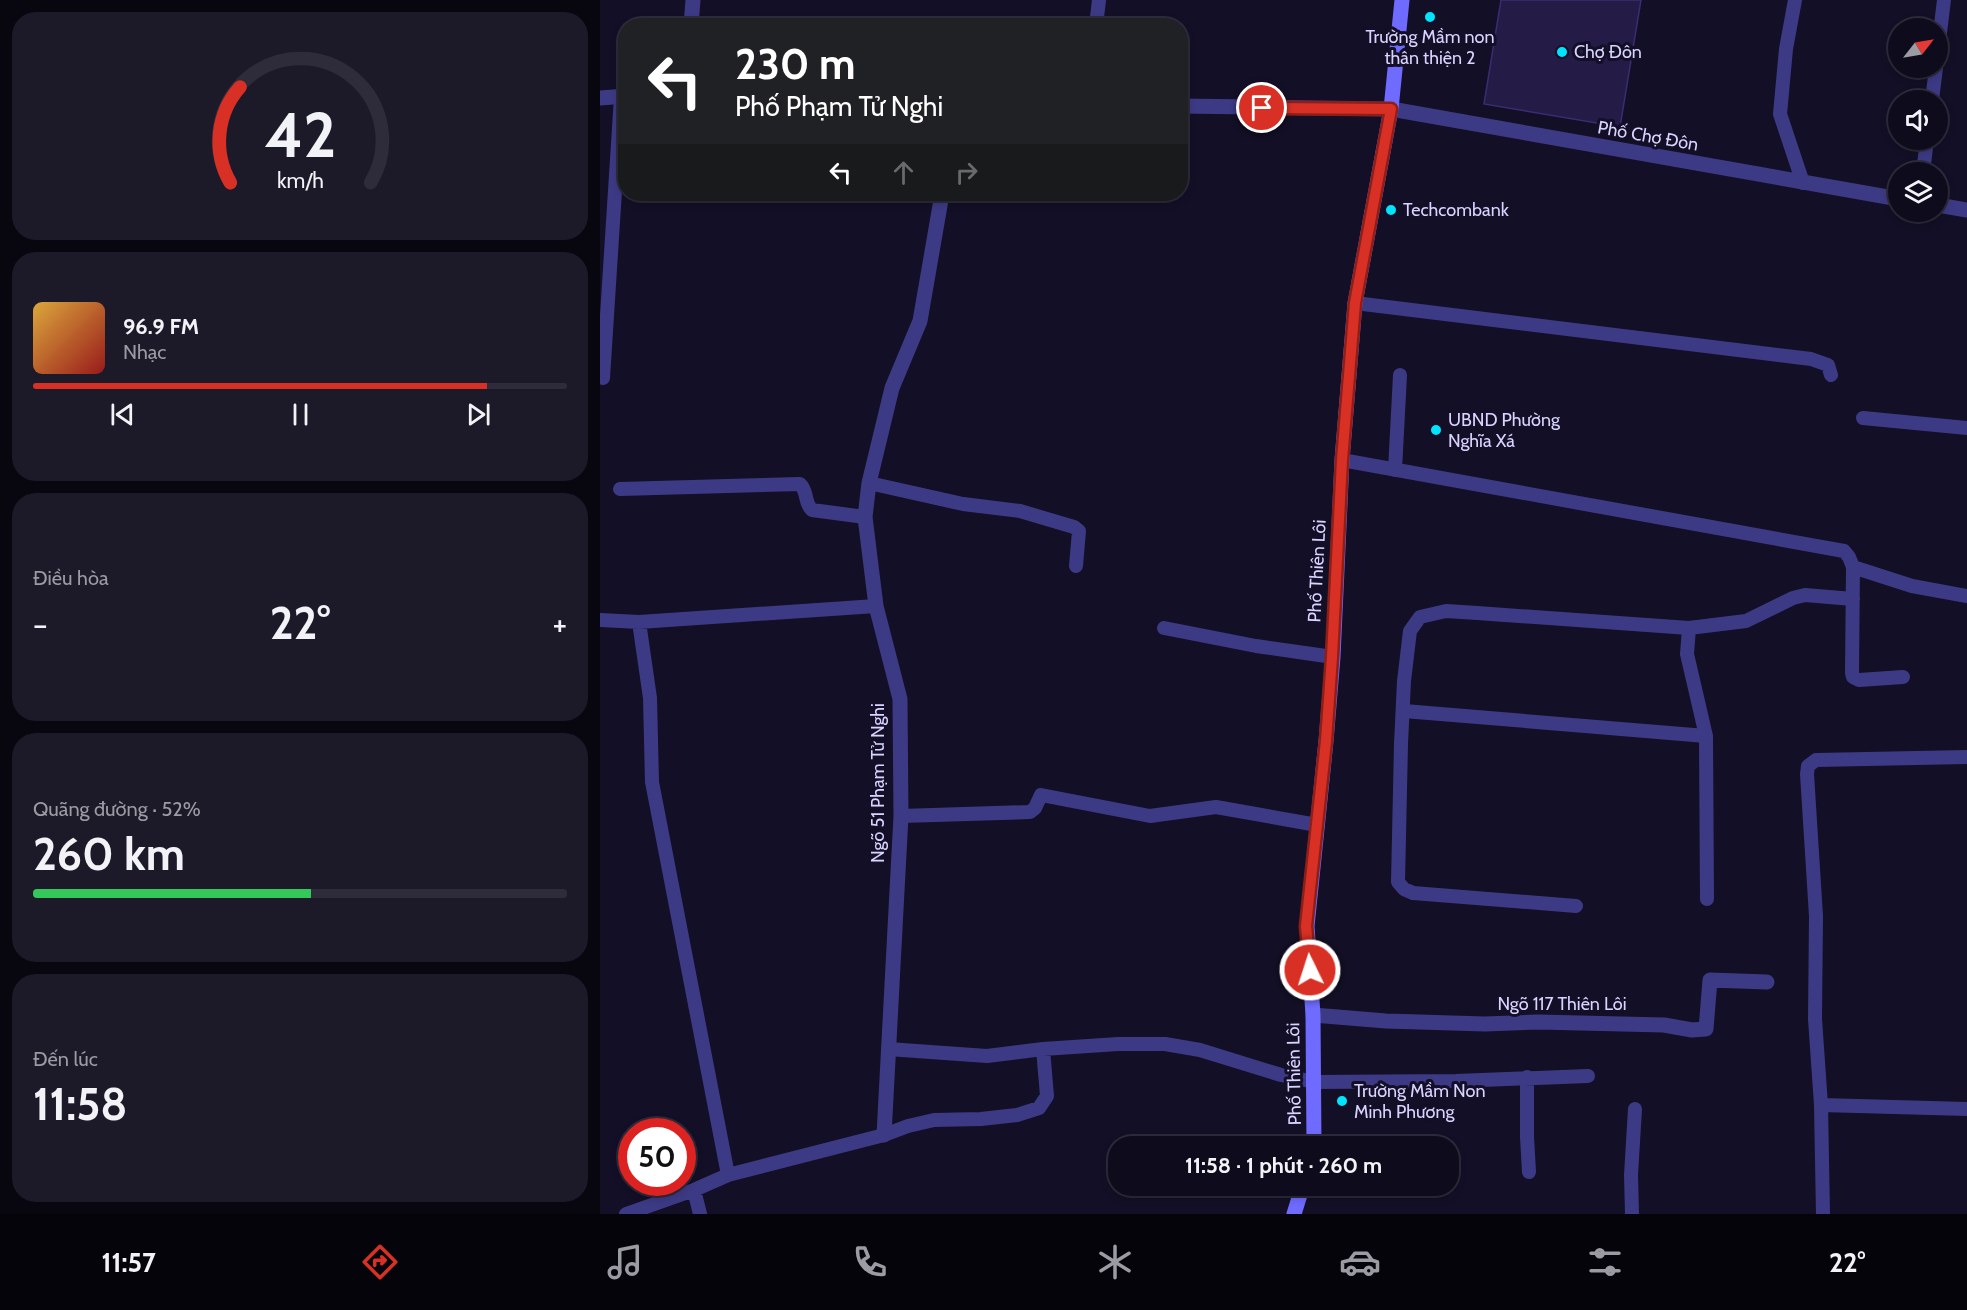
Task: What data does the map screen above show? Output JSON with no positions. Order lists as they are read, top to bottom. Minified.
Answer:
{"streets":{"main road":["Phố Thiên Lôi"],"street":["Phố Chợ Đôn","Ngõ 51 Phạm Tử Nghi","Ngõ 117 Thiên Lôi"]},"crossings":[["Phố Chợ Đôn","Phố Thiên Lôi"],["Phố Thiên Lôi","Ngõ 117 Thiên Lôi"]],"places":["Trường Mầm non thân thiện 2","Chợ Đôn","Techcombank","UBND Phường Nghĩa Xá","Trường Mầm Non Minh Phương"],"north":"top right","page":{"turn":["230 m","Phố Phạm Tử Nghi"],"song":["96.9 FM","Nhạc"],"tile":["Điều hòa",["Quãng đường · 52%","260 km"],["Đến lúc","11:58"]],"heat":["−","22°","+"],"limit":"50","trip":"11:58 · 1 phút · 260 m","tabs":["11:57","22°"],"gauge":["42","km/h"]}}
